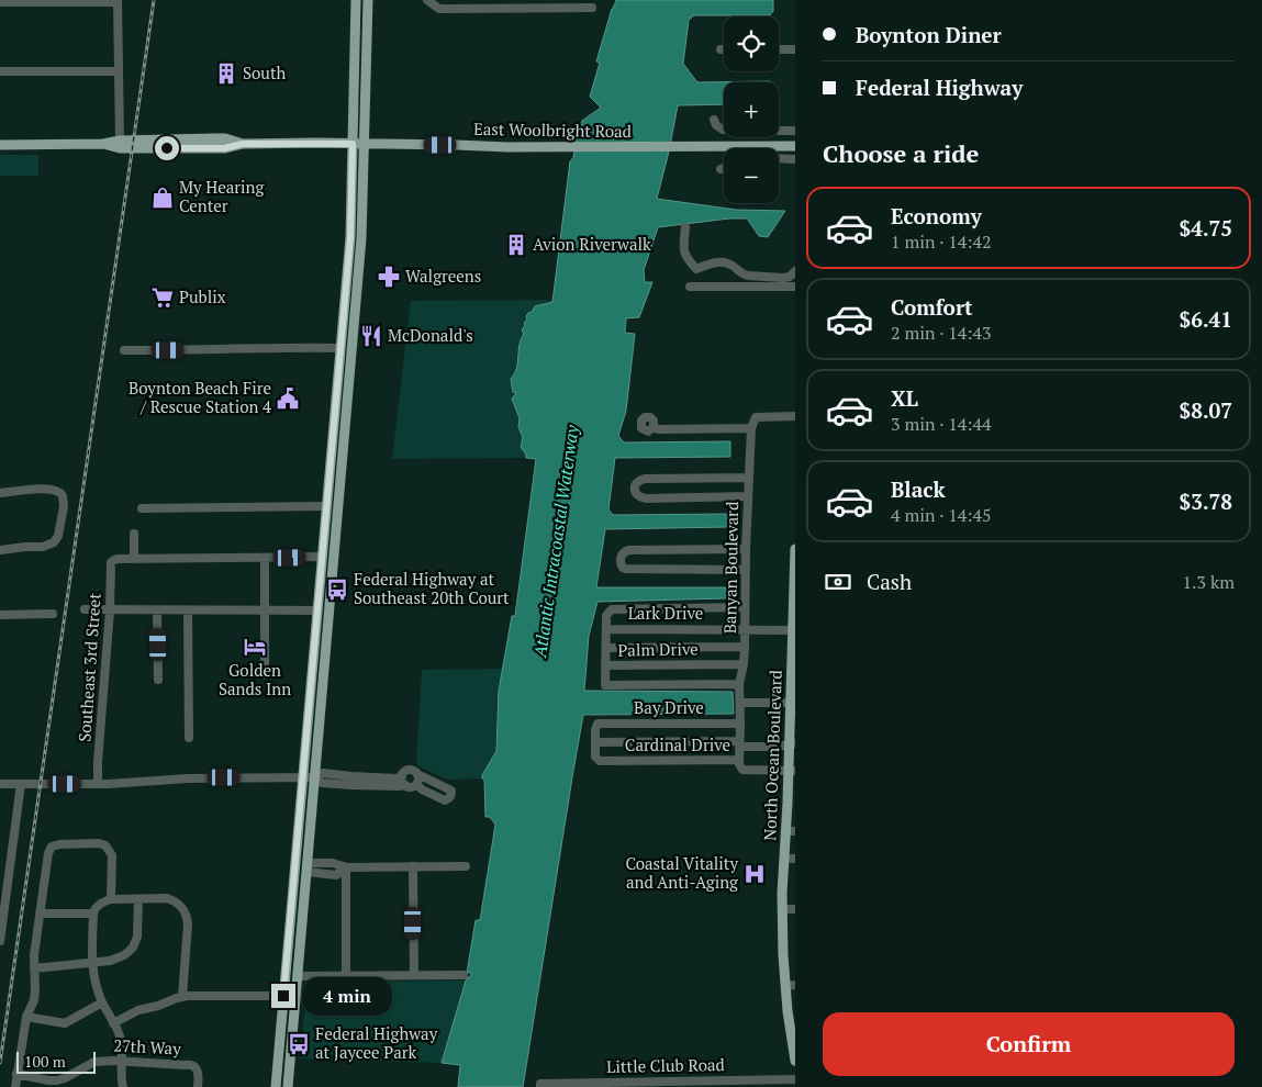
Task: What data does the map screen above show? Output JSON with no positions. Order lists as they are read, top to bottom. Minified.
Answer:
{"streets":{"main road":["East Woolbright Road","North Ocean Boulevard"],"street":["Banyan Boulevard","Lark Drive","Palm Drive","Southeast 3rd Street","Bay Drive","Cardinal Drive","27th Way","Little Club Road"]},"crossings":[["Banyan Boulevard","Lark Drive"],["Banyan Boulevard","Palm Drive"],["Banyan Boulevard","Bay Drive"],["Banyan Boulevard","Cardinal Drive"],["Lark Drive","North Ocean Boulevard"],["Bay Drive","Cardinal Drive"],["Cardinal Drive","North Ocean Boulevard"]],"water":["Atlantic Intracoastal Waterway"],"places":{"building":["South","Avion Riverwalk"],"shop":["My Hearing Center"],"pharmacy":["Walgreens"],"supermarket":["Publix"],"restaurant":["McDonald's"],"public building":["Boynton Beach Fire / Rescue Station 4"],"bus stop":["Federal Highway at Southeast 20th Court","Federal Highway at Jaycee Park"],"hotel":["Golden Sands Inn"],"hospital":["Coastal Vitality and Anti-Aging"]},"scale_bar":"100 m","page":{"banner":["Boynton Diner","Federal Highway"],"map_buttons":["+","−"],"heading":"Choose a ride","list":[{"name":"Economy","note":"1 min · 14:42","value":"$4.75"},{"name":"Comfort","note":"2 min · 14:43","value":"$6.41"},{"name":"XL","note":"3 min · 14:44","value":"$8.07"},{"name":"Black","note":"4 min · 14:45","value":"$3.78"}],"pay":["Cash","1.3 km"],"bubble":"4 min","buttons":"Confirm","scale":"100 m"}}
